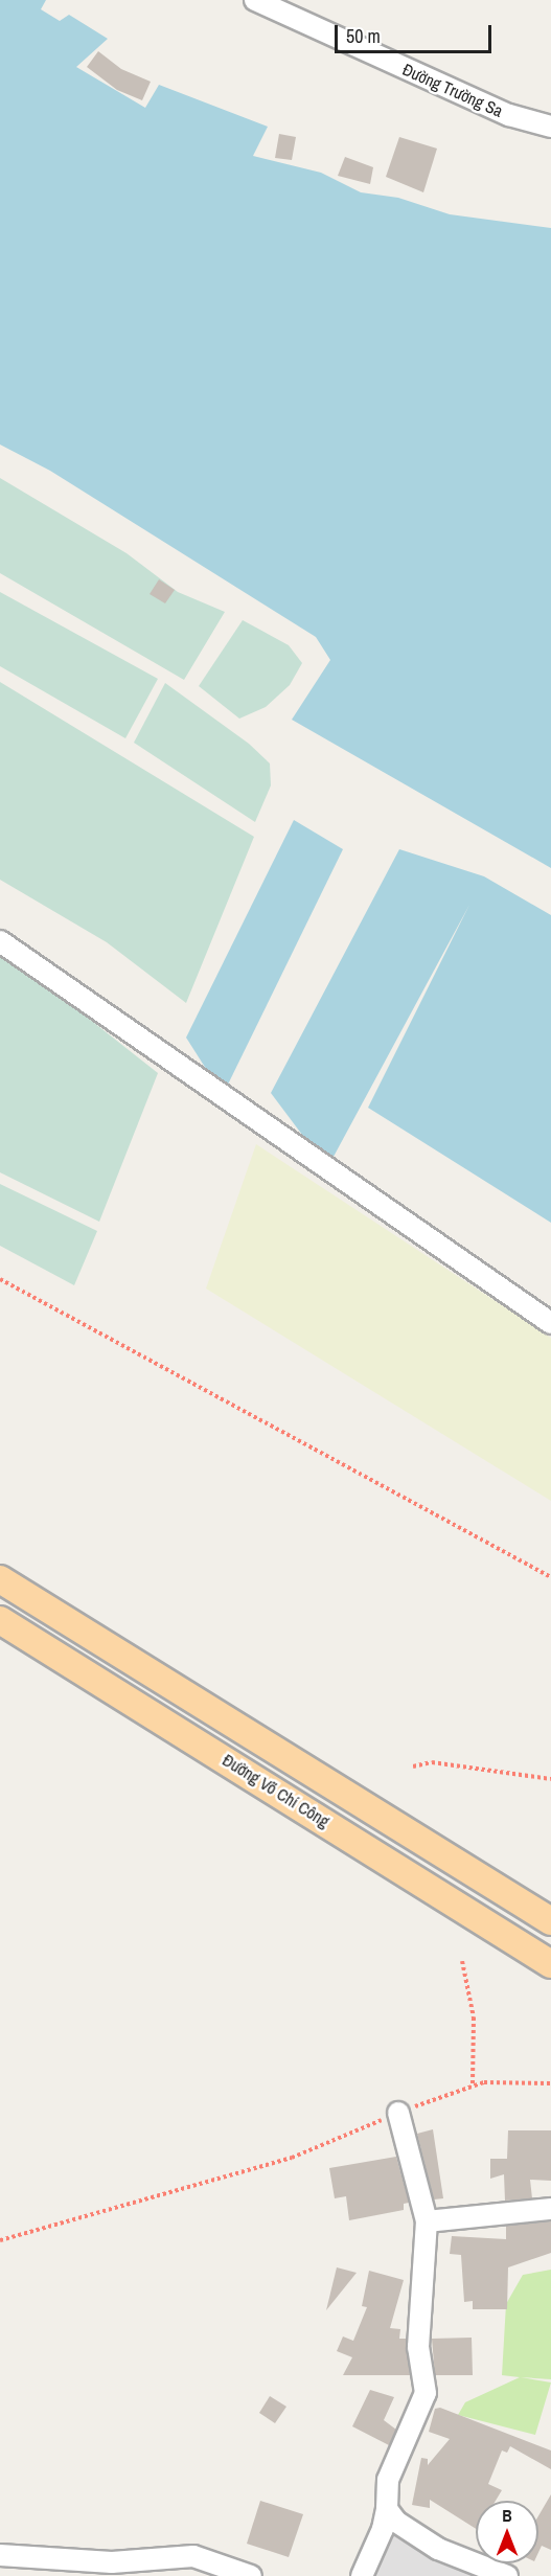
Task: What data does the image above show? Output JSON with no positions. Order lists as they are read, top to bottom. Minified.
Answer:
{"streets":{"main road":["Đường Võ Chí Công"],"street":["Đường Trường Sa"]},"scale_bar":"50 m","north":"top"}
